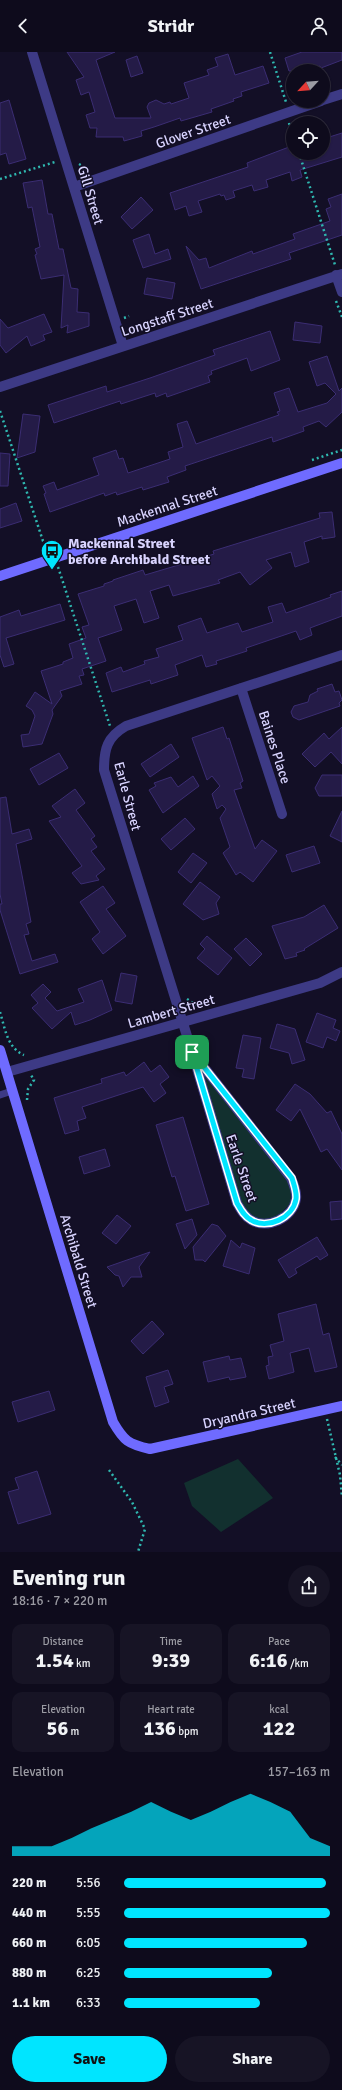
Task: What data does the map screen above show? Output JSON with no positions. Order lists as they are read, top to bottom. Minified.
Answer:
{"streets":{"street":["Glover Street","Gill Street","Longstaff Street","Mackennal Street","Baines Place","Earle Street","Lambert Street","Archibald Street","Dryandra Street"]},"crossings":[["Glover Street","Gill Street"],["Gill Street","Longstaff Street"],["Baines Place","Earle Street"],["Earle Street","Lambert Street"],["Lambert Street","Archibald Street"],["Archibald Street","Dryandra Street"]],"places":{"bus stop":["Mackennal Street before Archibald Street"]},"north":"bottom left","page":{"header":"Stridr","heading":["Evening run","18:16 · 7 × 220 m"],"stats":[["Distance","1.54 km"],["Time","9:39"],["Pace","6:16 /km"],["Elevation","56 m"],["Heart rate","136 bpm"],["kcal","122"]],"chart":["Elevation","157–163 m"],"list":[{"name":"220 m","note":"5:56"},{"name":"440 m","note":"5:55"},{"name":"660 m","note":"6:05"},{"name":"880 m","note":"6:25"},{"name":"1.1 km","note":"6:33"}],"buttons":["Save","Share"]}}
